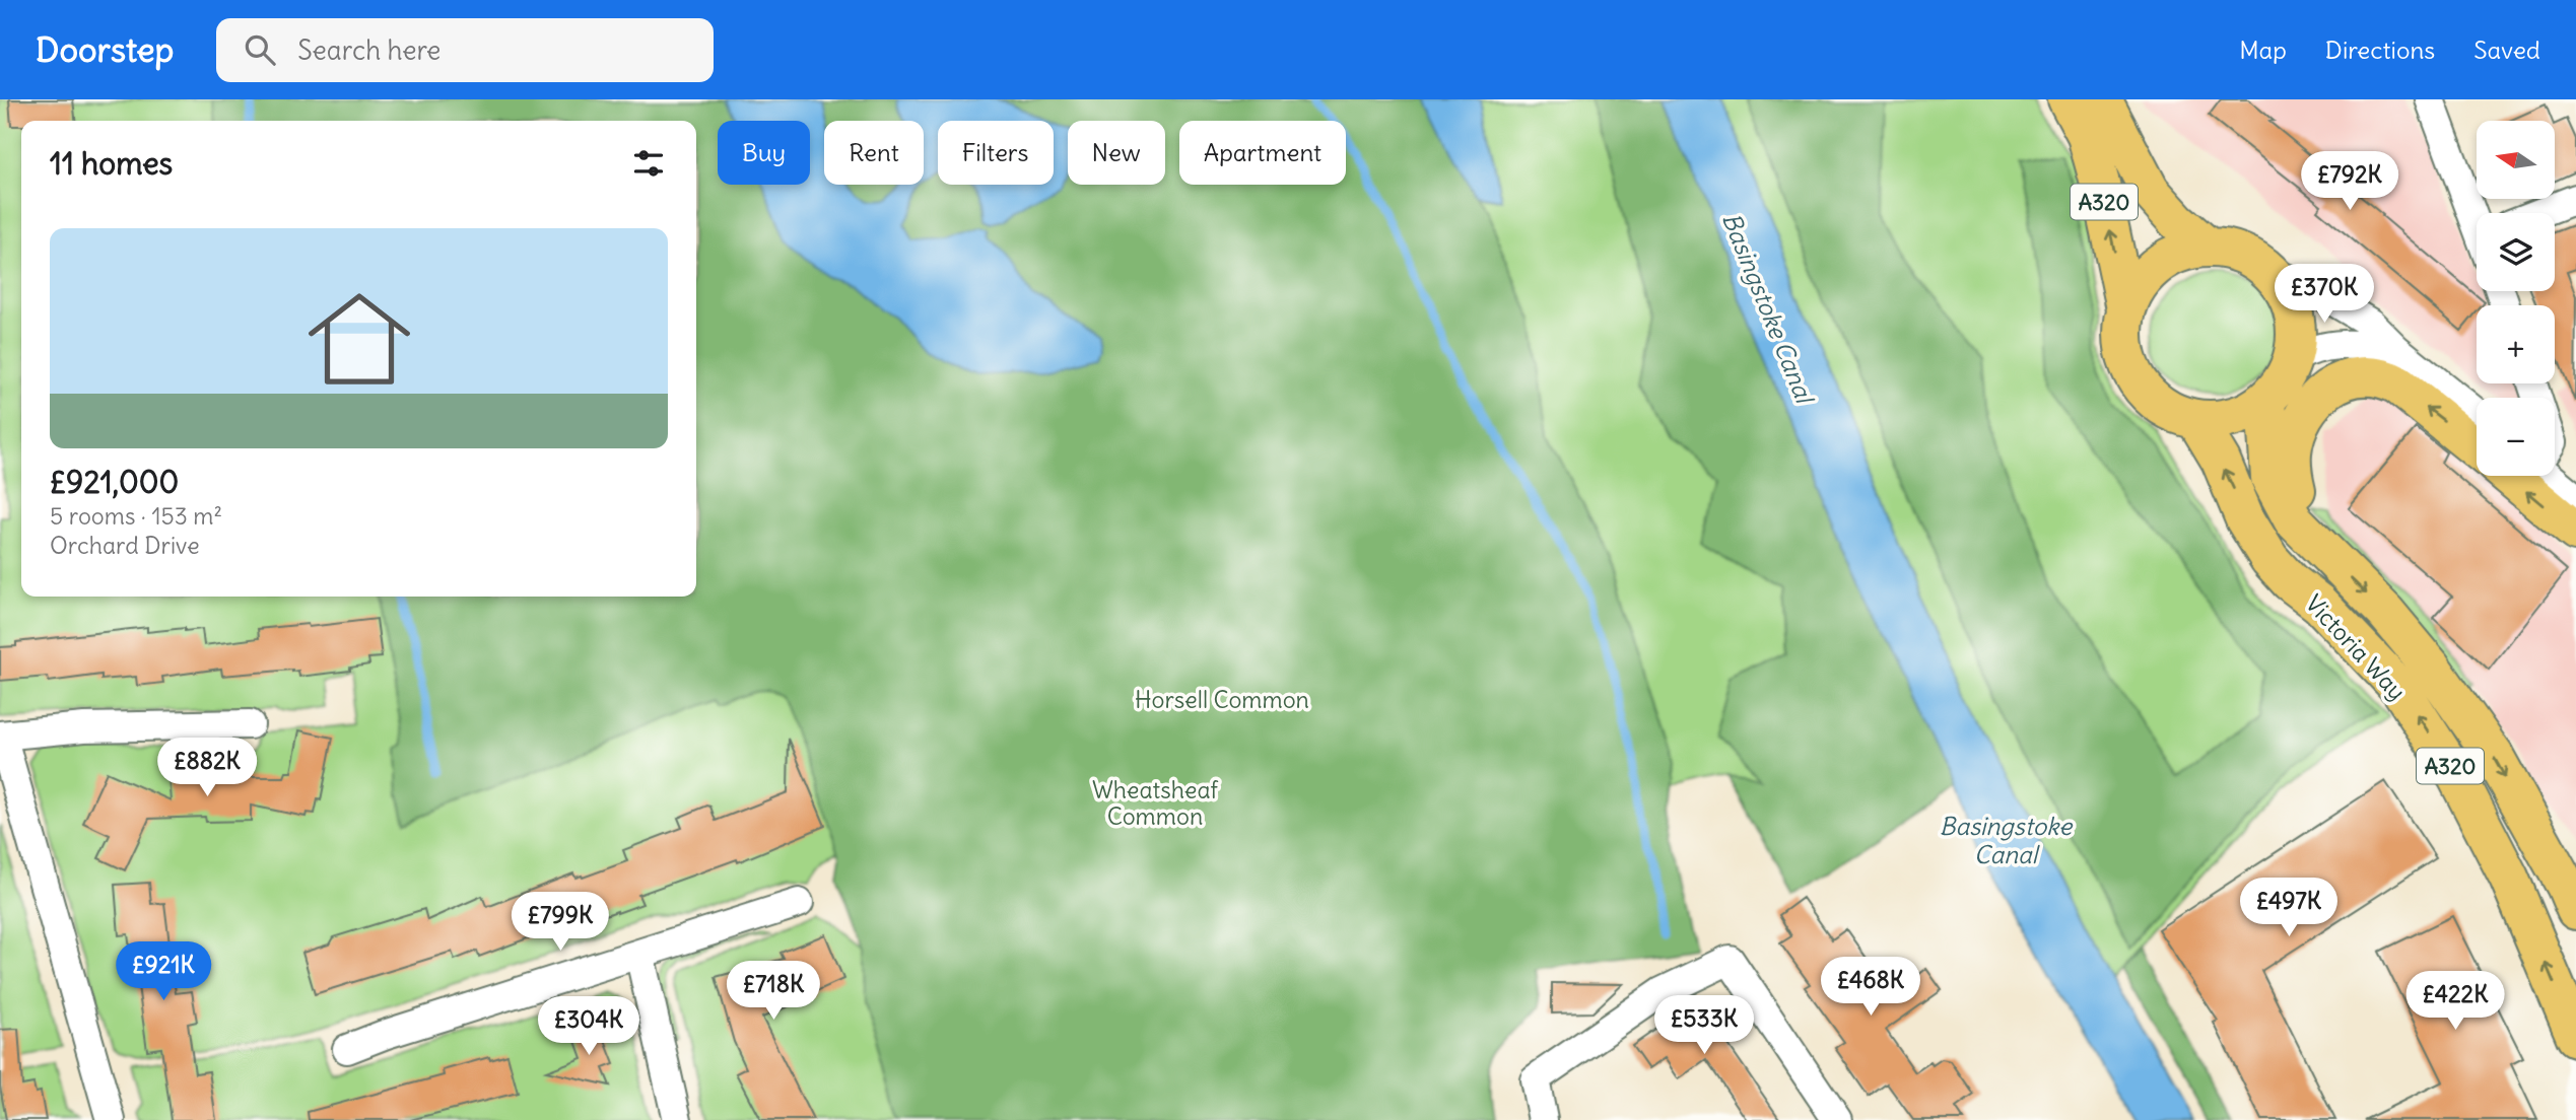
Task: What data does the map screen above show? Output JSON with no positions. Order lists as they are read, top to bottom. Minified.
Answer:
{"streets":{"main road":["A320","Victoria Way"]},"crossings":[["A320","Victoria Way"]],"water":["Basingstoke Canal"],"parks":["Horsell Common","Wheatsheaf Common"],"north":"left","page":{"header":"Doorstep","search":"Search here","nav":["Map","Directions","Saved"],"map_buttons":["+","−"],"chip":["Buy","Rent","Filters","New","Apartment"],"heading":"11 homes","price":["£792K","£370K","£882K","£497K","£799K","£921K","£468K","£718K","£422K","£533K","£304K"],"list":[{"name":"£921,000","note":"5 rooms · 153 m² · Orchard Drive"}]}}
